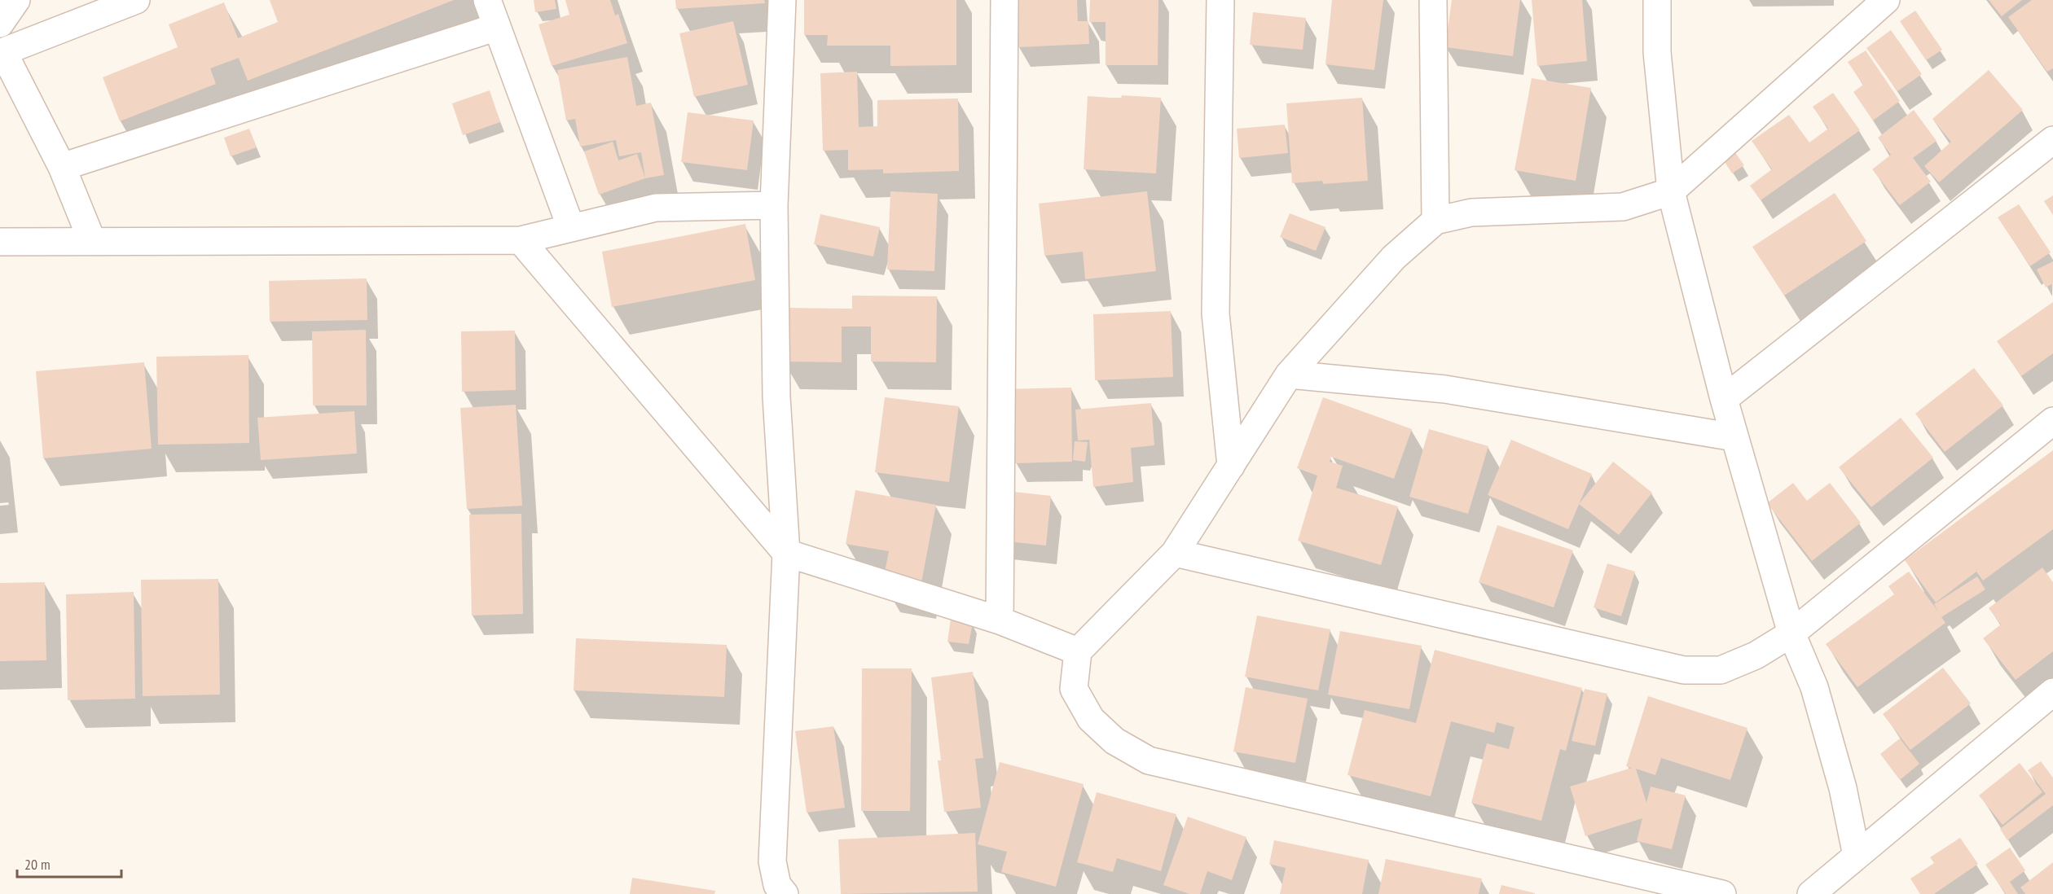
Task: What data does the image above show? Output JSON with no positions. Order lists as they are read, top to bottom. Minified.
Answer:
{"scale_bar":"20 m"}
